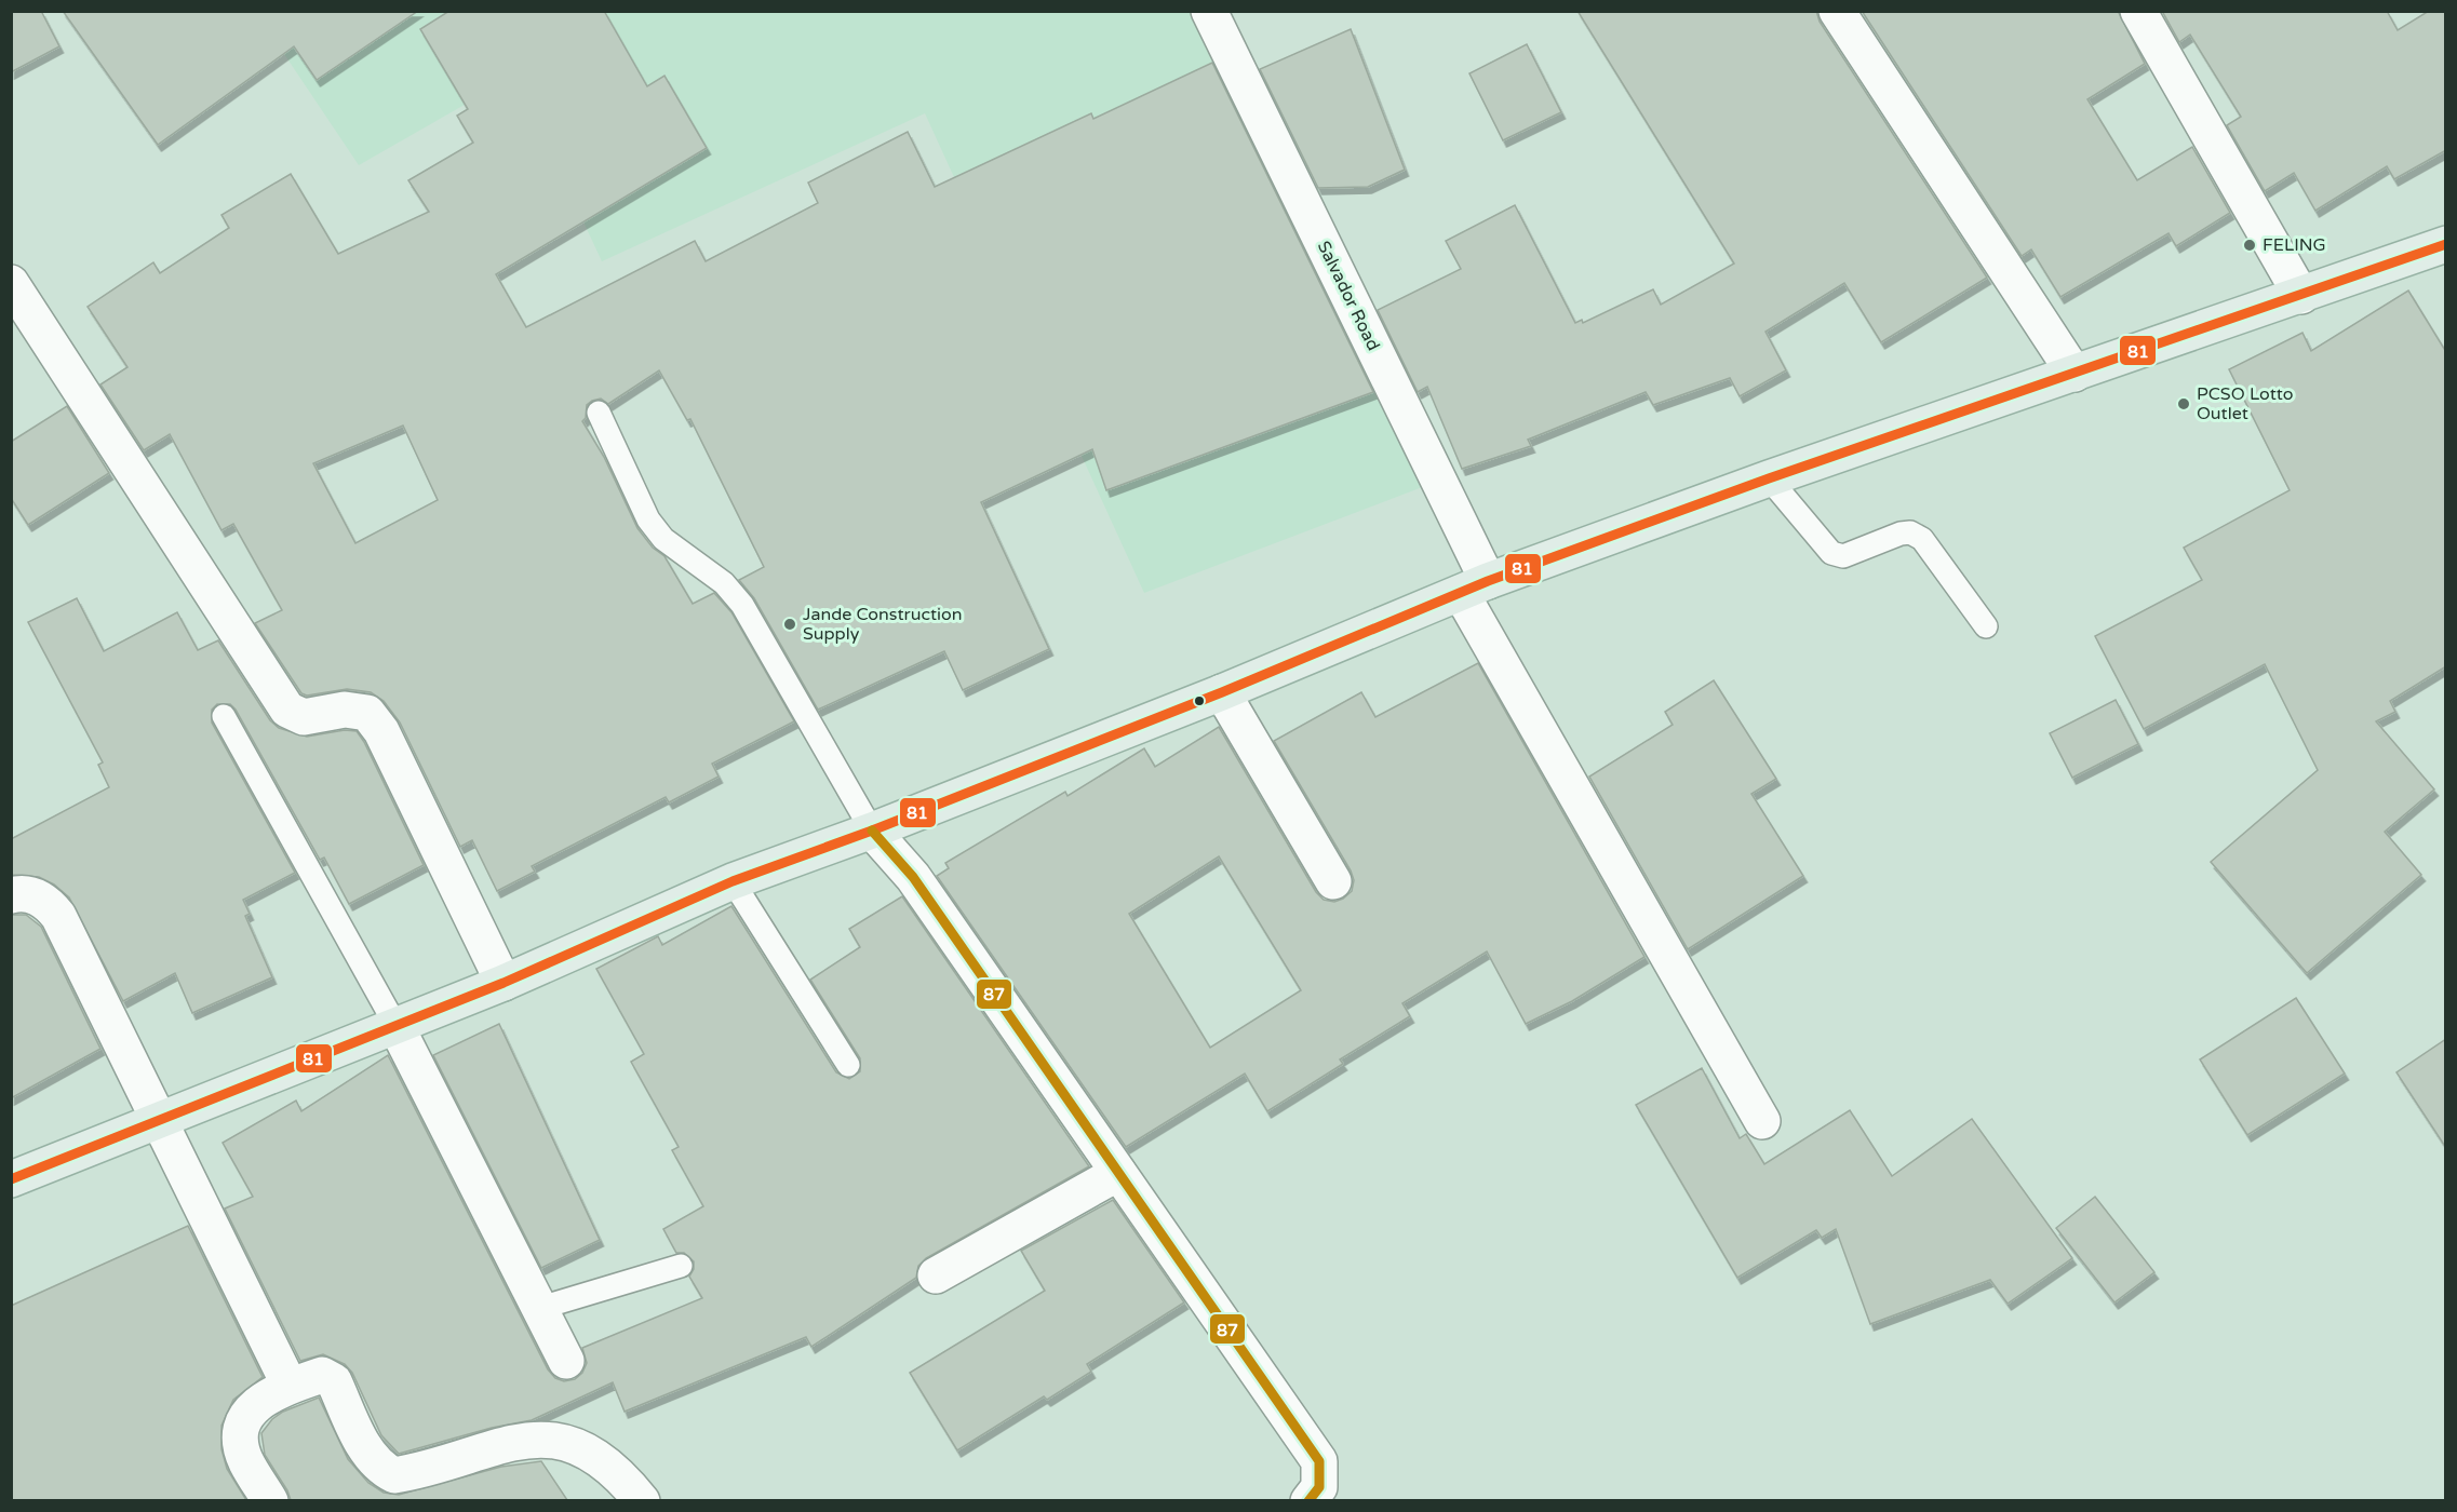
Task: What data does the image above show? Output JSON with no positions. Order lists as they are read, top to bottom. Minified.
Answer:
{"streets":{"street":["Salvador Road"]},"places":["FELING","PCSO Lotto Outlet","Jande Construction Supply"],"lines":["transit line 81","transit line 87"]}
